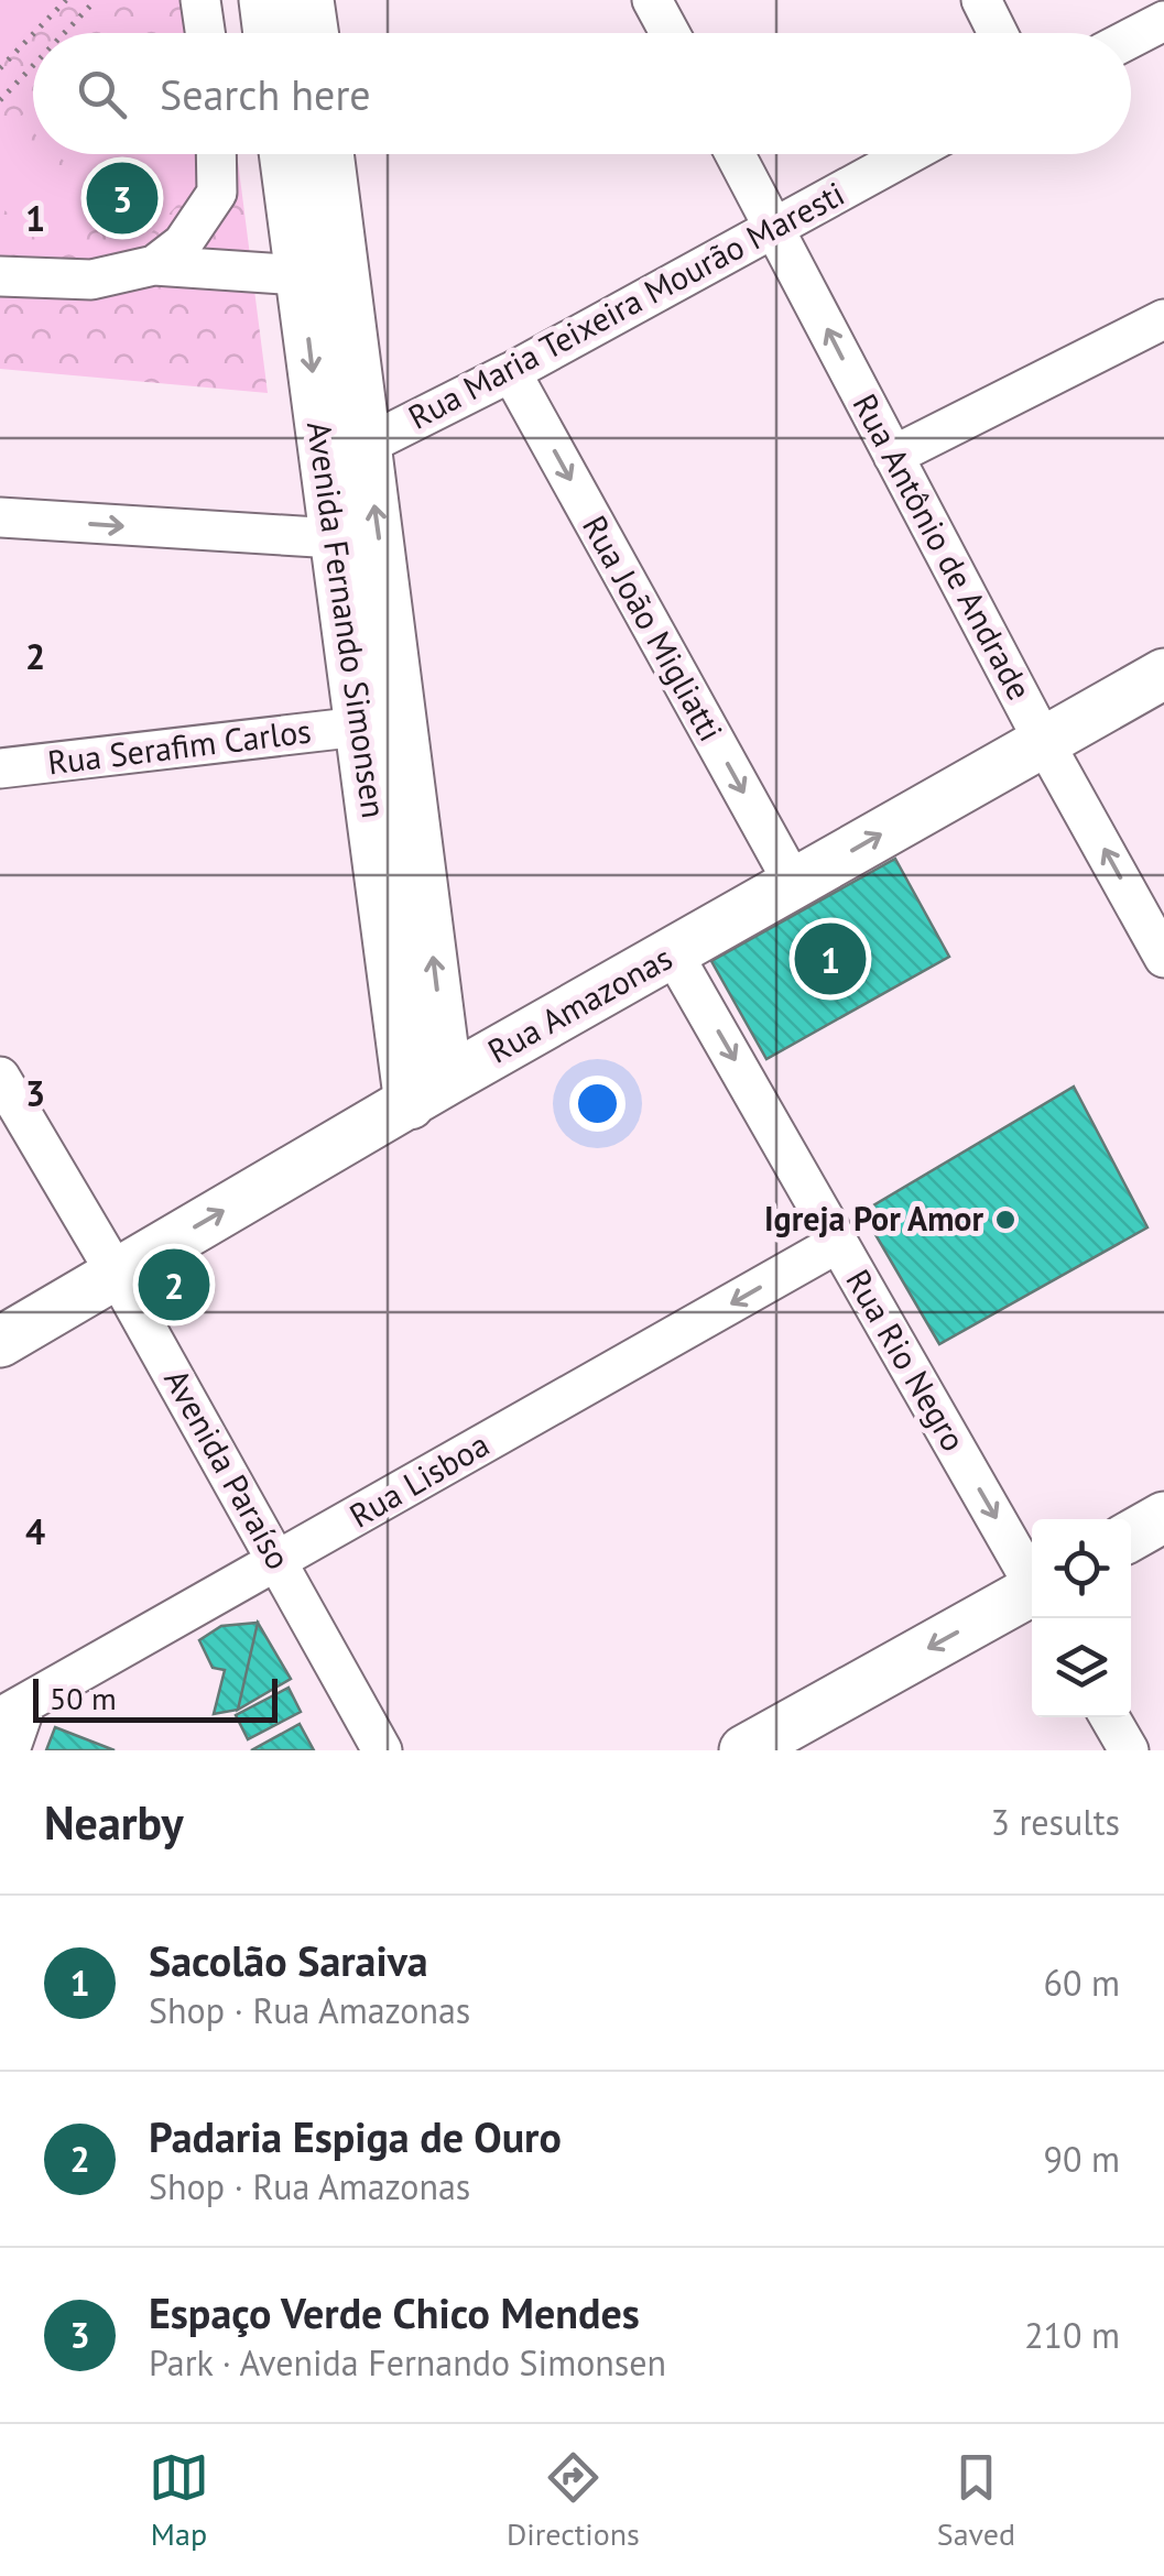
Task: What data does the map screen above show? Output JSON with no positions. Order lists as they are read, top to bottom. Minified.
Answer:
{"streets":{"main road":["Avenida Fernando Simonsen","Rua Amazonas"],"street":["Rua Maria Teixeira Mourão Maresti","Rua Antônio de Andrade","Rua João Migliatti","Rua Serafim Carlos","Rua Rio Negro","Avenida Paraíso","Rua Lisboa"]},"crossings":[["Rua Maria Teixeira Mourão Maresti","Rua Antônio de Andrade"],["Rua Maria Teixeira Mourão Maresti","Avenida Fernando Simonsen"],["Rua Maria Teixeira Mourão Maresti","Rua João Migliatti"],["Rua Antônio de Andrade","Rua Amazonas"],["Avenida Fernando Simonsen","Rua Serafim Carlos"],["Avenida Fernando Simonsen","Rua Amazonas"],["Rua João Migliatti","Rua Amazonas"],["Rua Amazonas","Rua Rio Negro"],["Rua Amazonas","Avenida Paraíso"],["Rua Rio Negro","Rua Lisboa"],["Avenida Paraíso","Rua Lisboa"]],"one_way":["Rua Antônio de Andrade","Rua João Migliatti","Rua Amazonas","Rua Rio Negro","Rua Lisboa"],"places":["Igreja Por Amor"],"scale_bar":"50 m","page":{"search":"Search here","pins":["3","1","2"],"scale":"50 m","heading":["Nearby","3 results"],"list":[{"mark":"1","name":"Sacolão Saraiva","note":"Shop · Rua Amazonas","value":"60 m"},{"mark":"2","name":"Padaria Espiga de Ouro","note":"Shop · Rua Amazonas","value":"90 m"},{"mark":"3","name":"Espaço Verde Chico Mendes","note":"Park · Avenida Fernando Simonsen","value":"210 m"}],"nav":["Map","Directions","Saved"]},"grid":{"rows":["1","2","3","4"]}}
